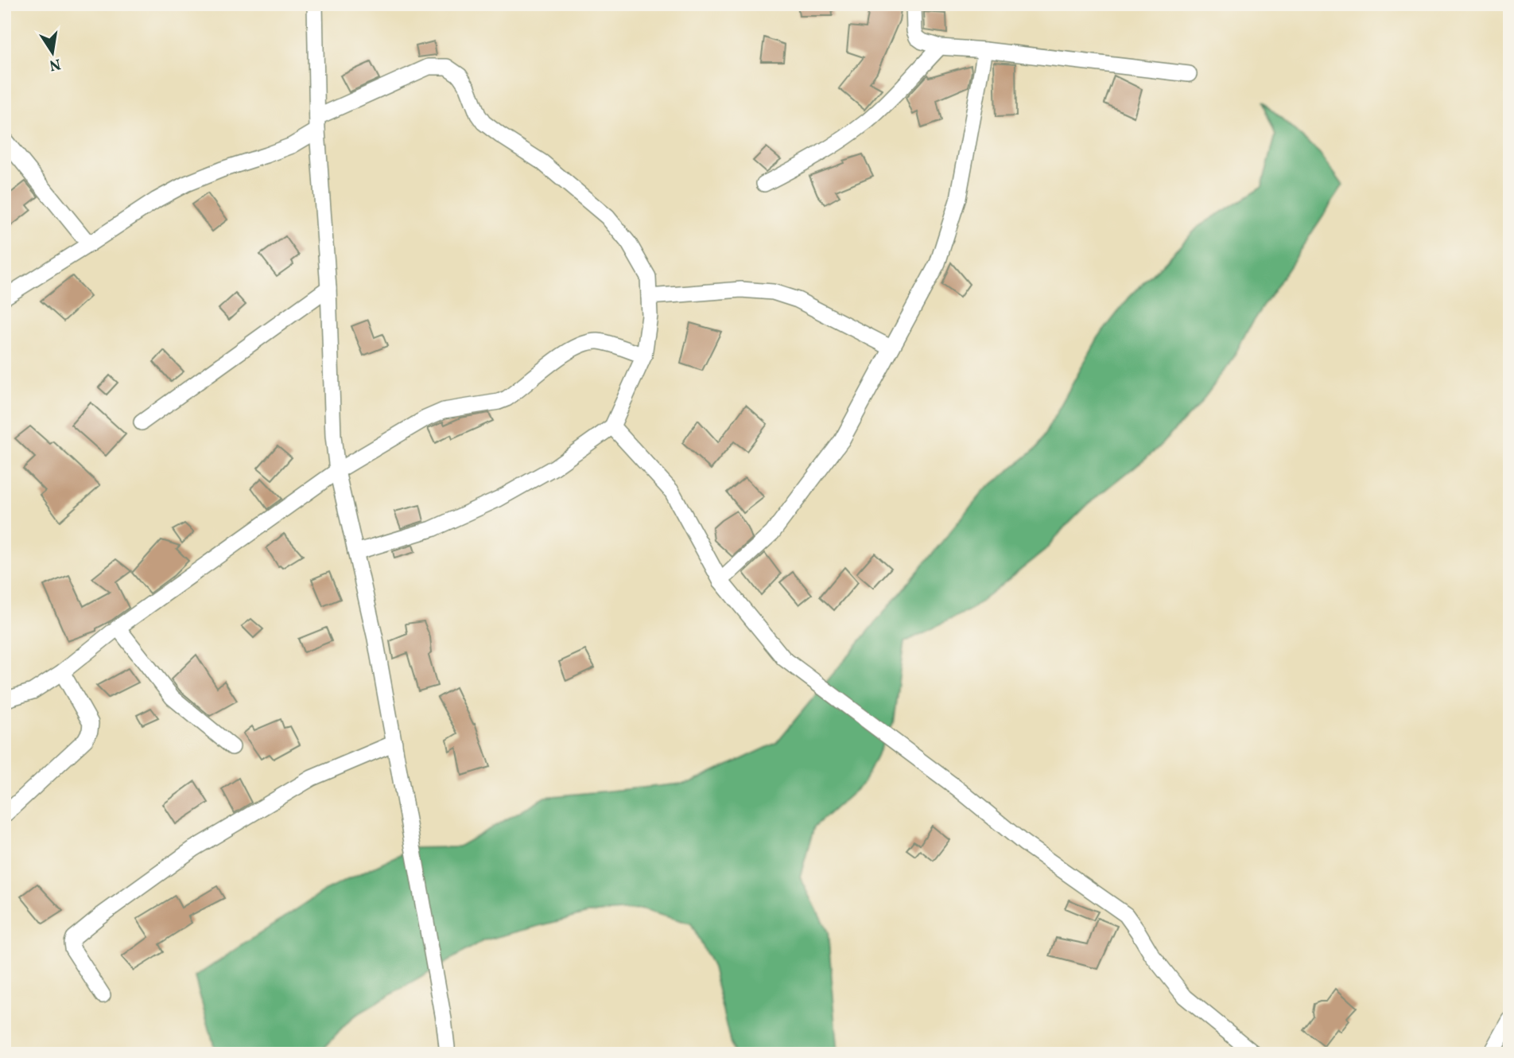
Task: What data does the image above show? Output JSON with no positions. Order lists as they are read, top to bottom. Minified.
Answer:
{"north":"bottom"}
